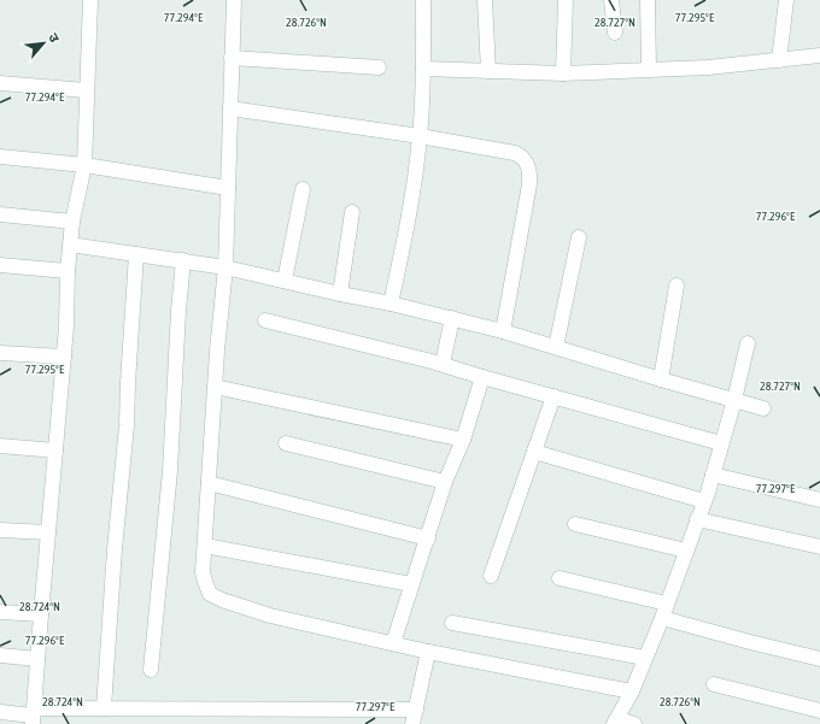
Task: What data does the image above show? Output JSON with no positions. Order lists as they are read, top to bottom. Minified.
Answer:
{"north":"top right","coordinates":["77.294°E","77.295°E","28.726°N","28.727°N","77.296°E","77.297°E","28.724°N"]}
